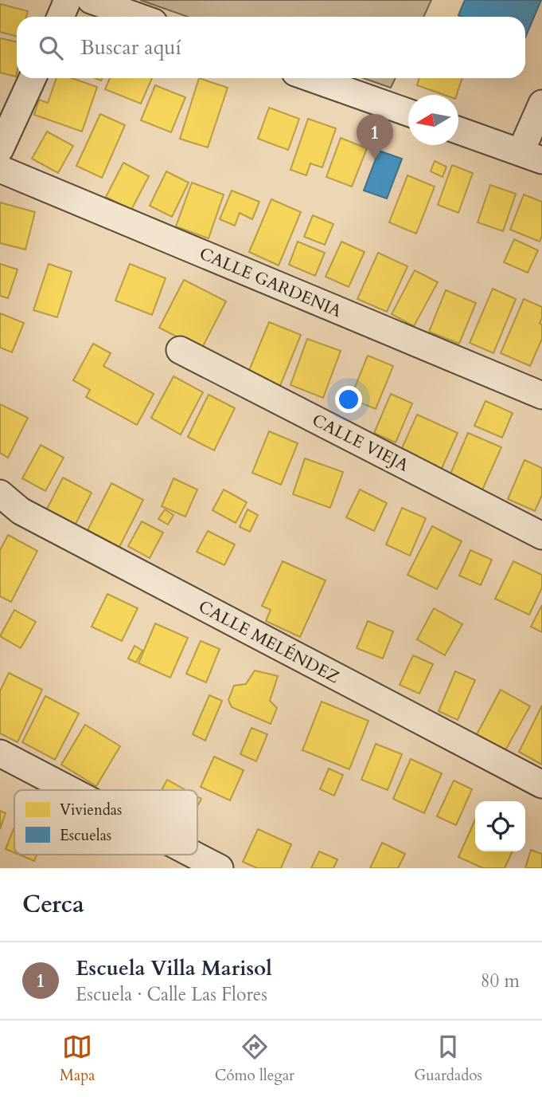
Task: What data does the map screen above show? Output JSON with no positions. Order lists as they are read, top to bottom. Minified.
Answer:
{"streets":{"street":["CALLE GARDENIA","CALLE VIEJA","CALLE MELÉNDEZ"]},"legend":["Viviendas","Escuelas"],"north":"left","page":{"search":"Buscar aquí","pins":"1","heading":"Cerca","list":[{"mark":"1","name":"Escuela Villa Marisol","note":"Escuela · Calle Las Flores","value":"80 m"}],"nav":["Mapa","Cómo llegar","Guardados"]}}
